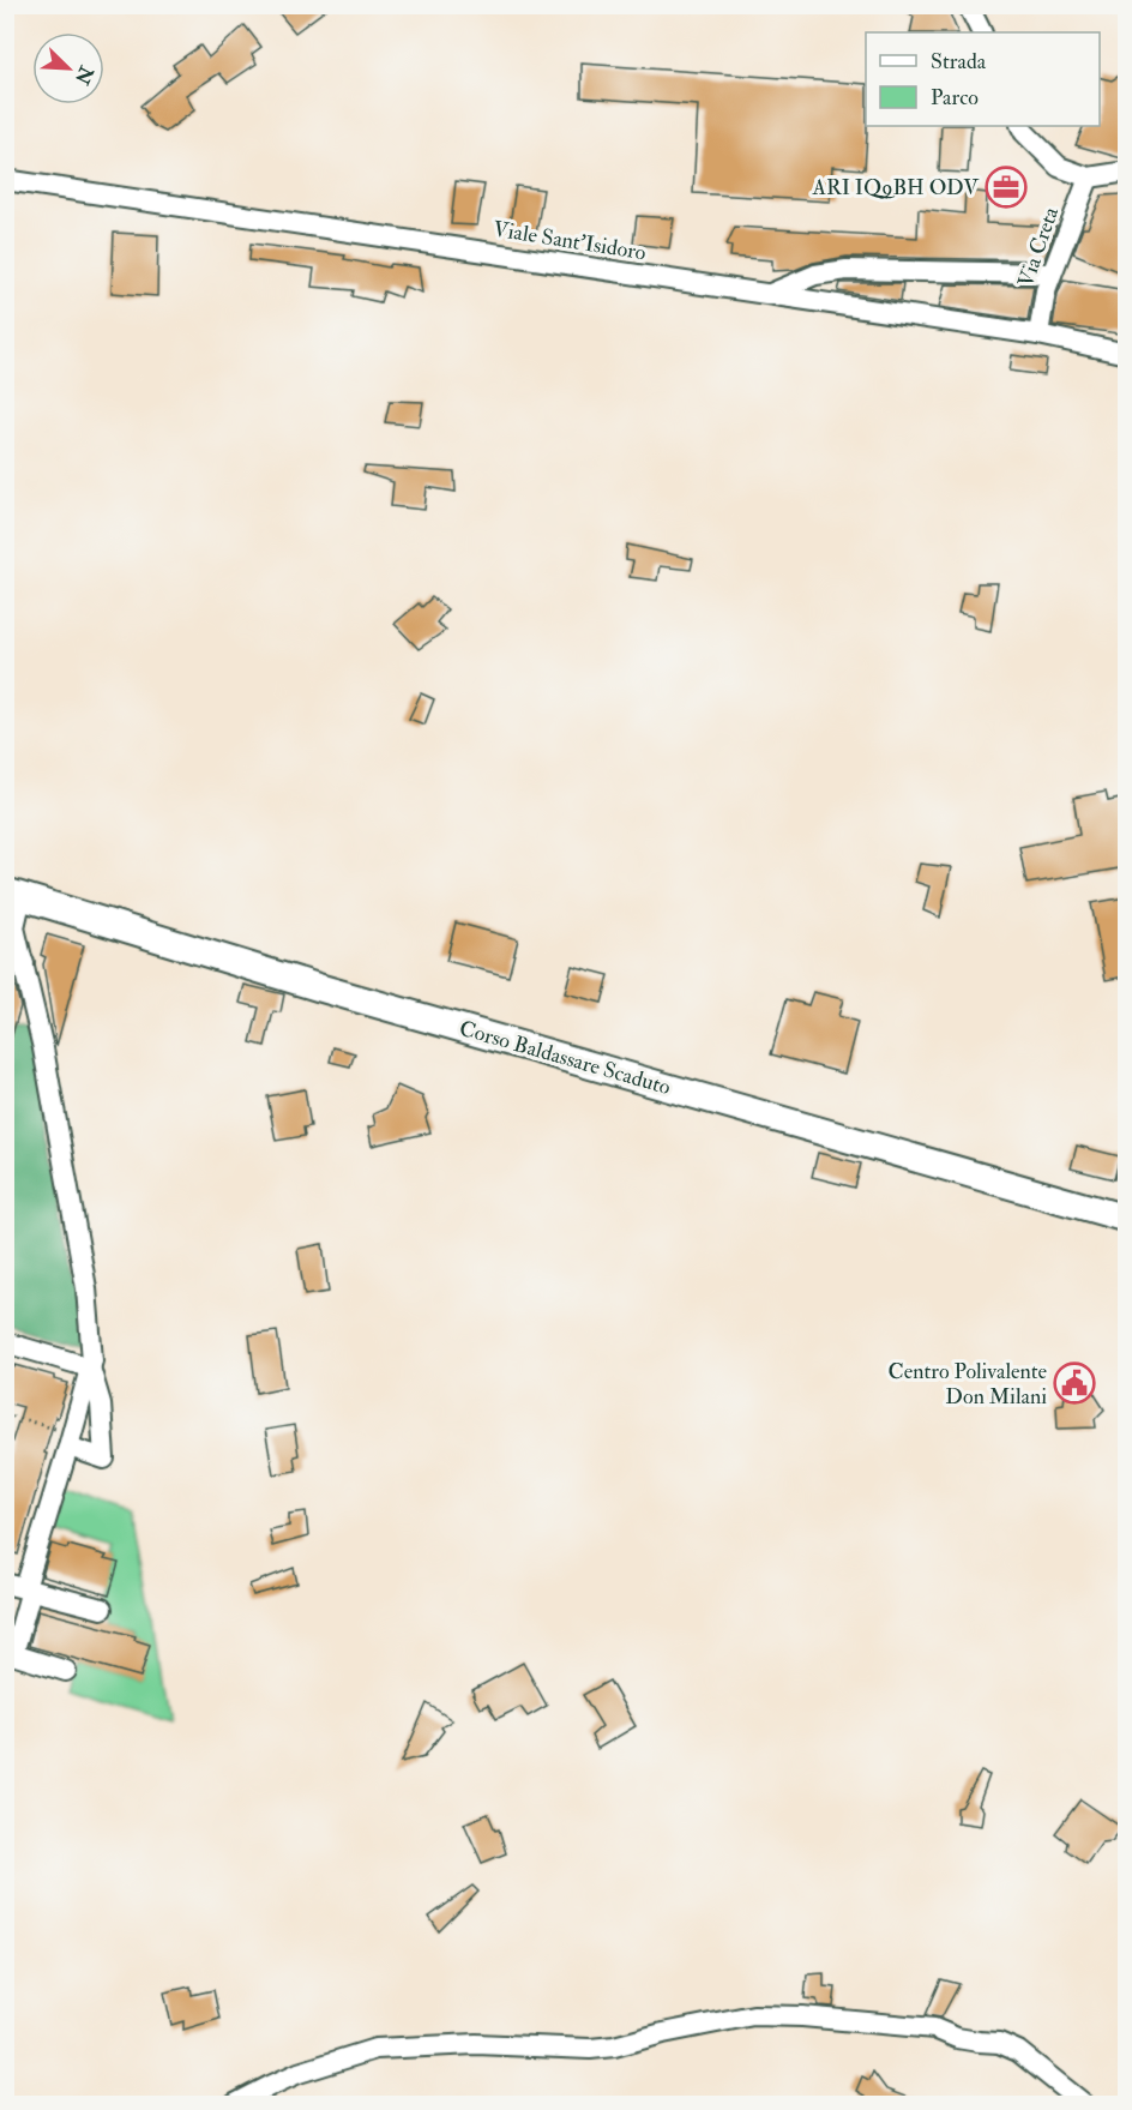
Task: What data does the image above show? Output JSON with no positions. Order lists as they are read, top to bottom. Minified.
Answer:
{"streets":{"street":["Viale Sant'Isidoro","Via Creta","Corso Baldassare Scaduto"]},"crossings":[["Viale Sant'Isidoro","Via Creta"]],"places":{"office":["ARI IQ9BH ODV"],"public building":["Centro Polivalente Don Milani"]},"legend":["Strada","Parco"],"north":"bottom right"}
